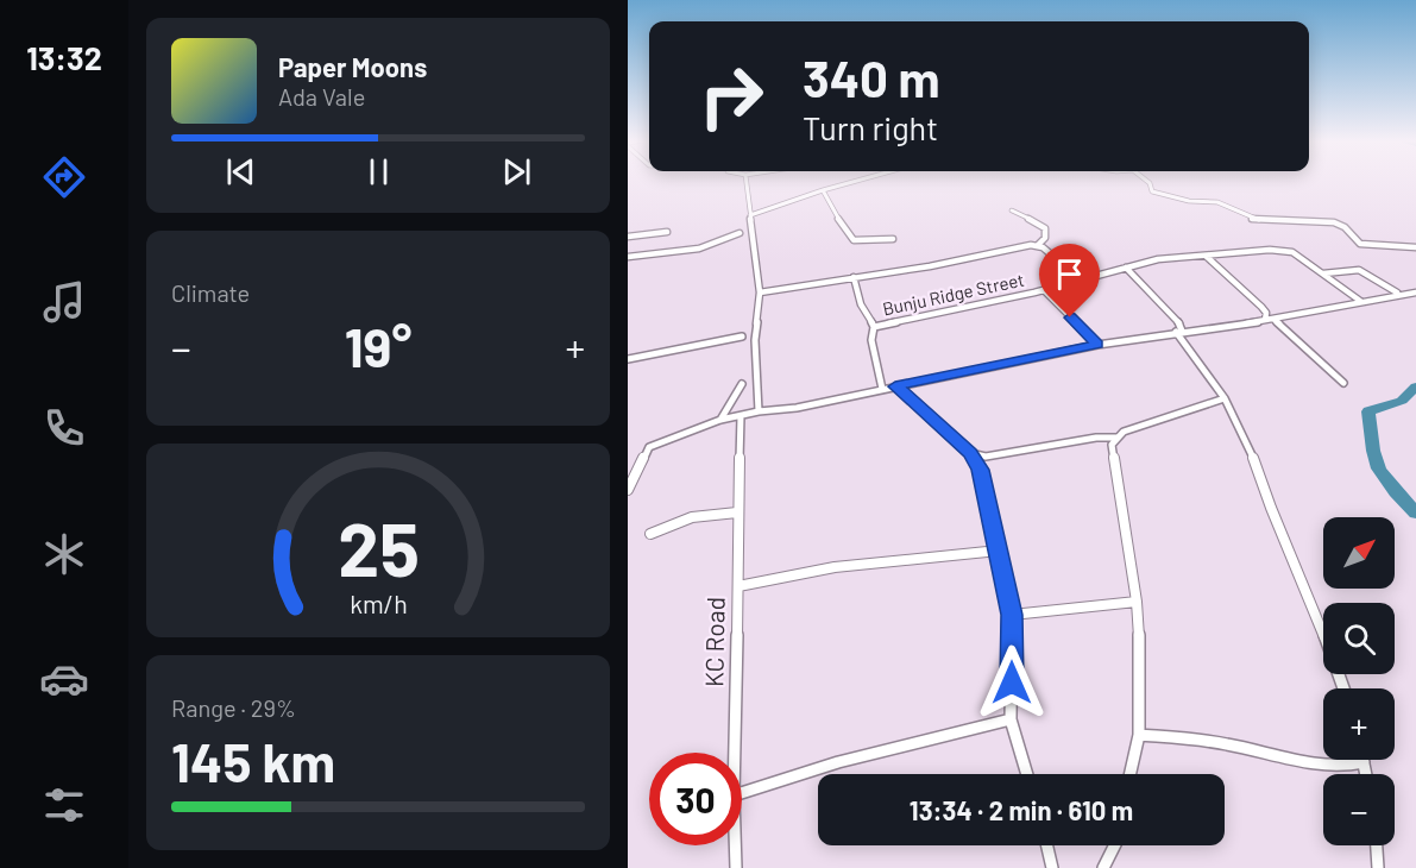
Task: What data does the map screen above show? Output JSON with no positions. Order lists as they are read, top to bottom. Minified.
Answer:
{"streets":{"street":["Bunju Ridge Street","KC Road"]},"north":"top right","page":{"tabs":"13:32","turn":["340 m","Turn right"],"song":["Paper Moons","Ada Vale"],"tile":["Climate",["Range · 29%","145 km"]],"heat":["−","19°","+"],"map_buttons":["+","−"],"limit":"30","trip":"13:34 · 2 min · 610 m","gauge":["25","km/h"]}}
